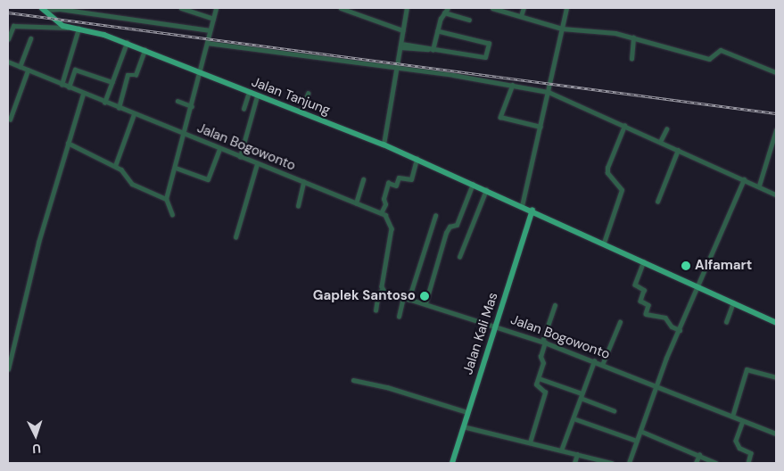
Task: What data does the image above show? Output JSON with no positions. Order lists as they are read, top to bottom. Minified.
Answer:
{"streets":{"main road":["Jalan Tanjung","Jalan Kali Mas"],"street":["Jalan Bogowonto"]},"crossings":[["Jalan Tanjung","Jalan Bogowonto"],["Jalan Tanjung","Jalan Kali Mas"],["Jalan Bogowonto","Jalan Kali Mas"]],"places":["Alfamart","Gaplek Santoso"],"north":"bottom"}
